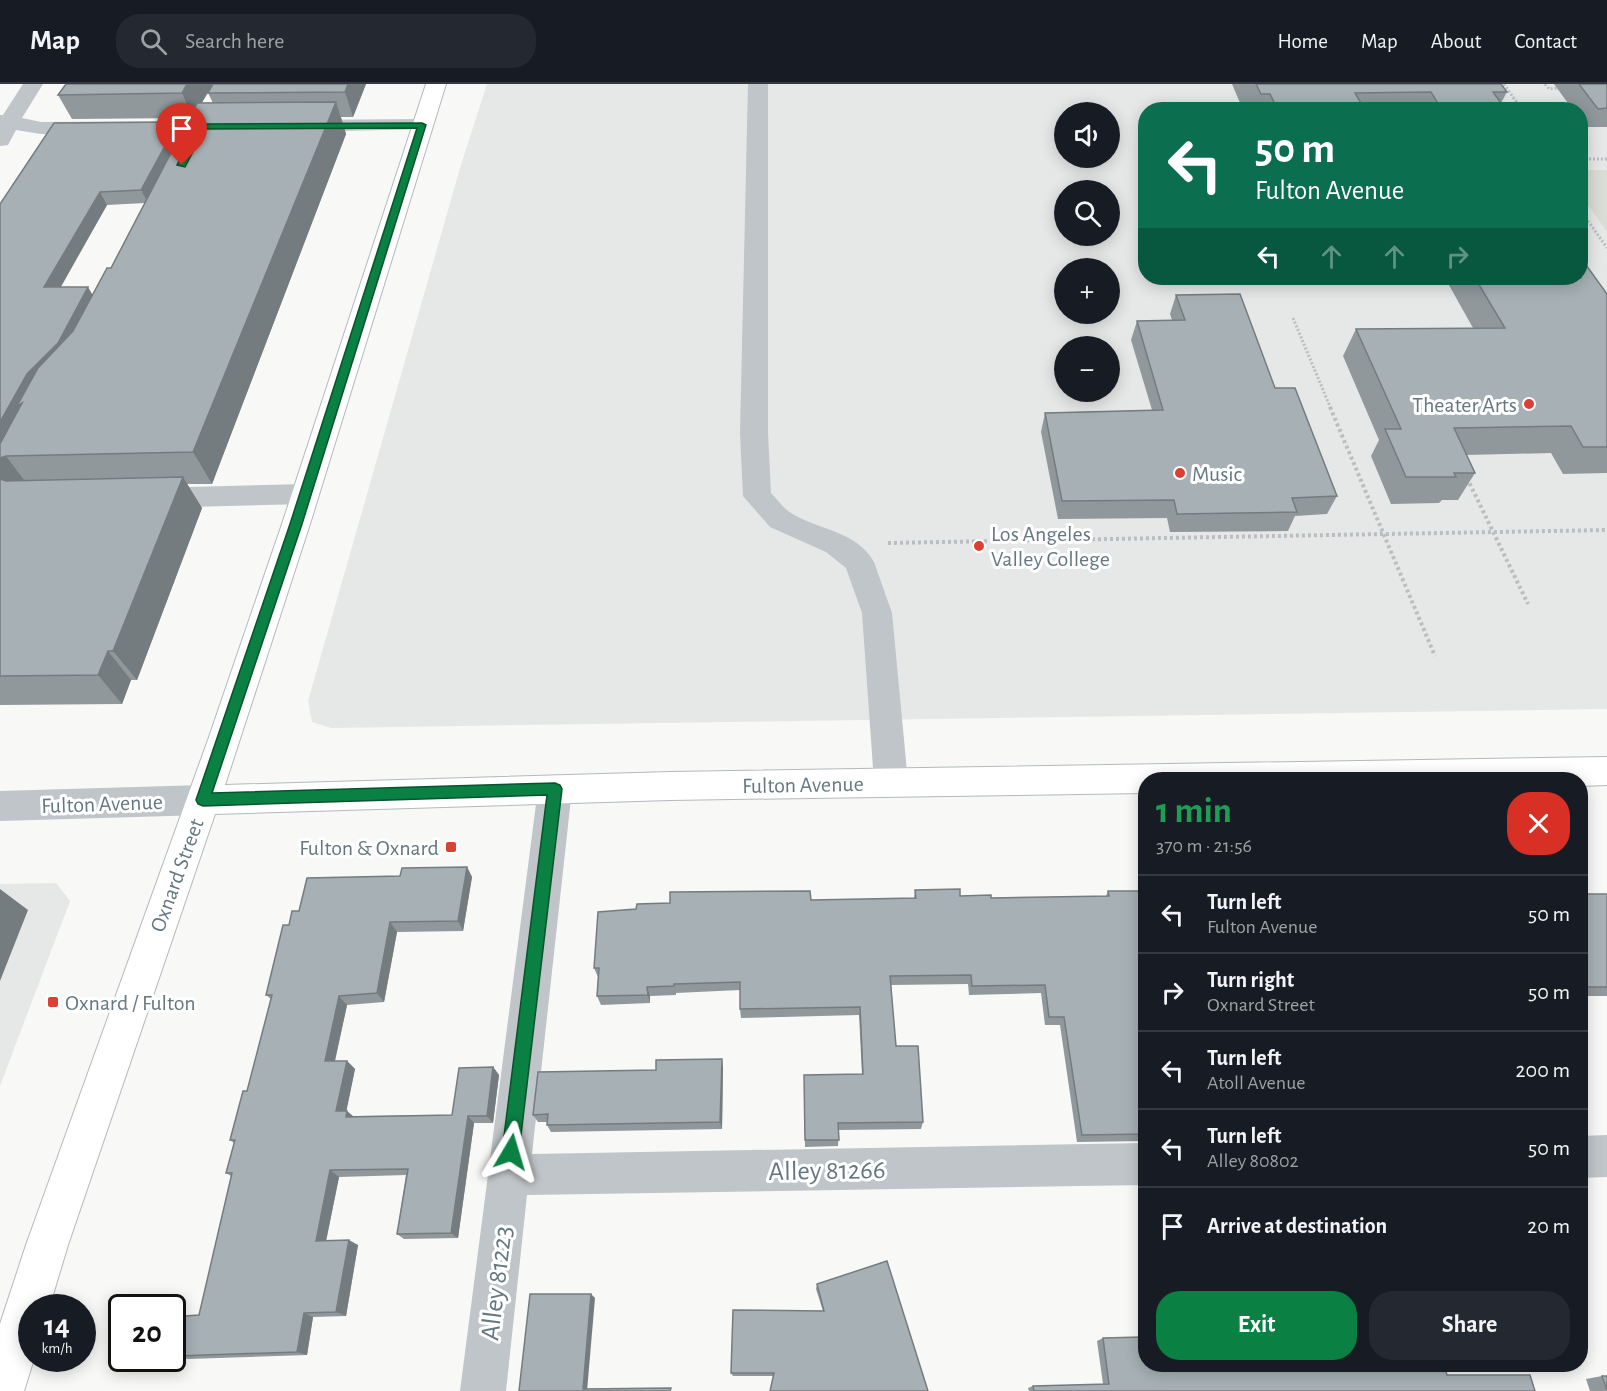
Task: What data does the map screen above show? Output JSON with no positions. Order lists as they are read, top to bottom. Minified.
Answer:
{"streets":{"main road":["Fulton Avenue","Oxnard Street"],"street":["Alley 81266","Alley 81223"]},"crossings":[["Fulton Avenue","Oxnard Street"],["Fulton Avenue","Alley 81223"],["Alley 81266","Alley 81223"]],"places":{"other":["Theater Arts","Music","Los Angeles Valley College"],"transit":["Fulton & Oxnard","Oxnard / Fulton"]},"page":{"header":"Map","search":"Search here","nav":["Home","Map","About","Contact"],"map_buttons":["+","−"],"turn":["50 m","Fulton Avenue"],"heading":["1 min","370 m · 21:56"],"list":[{"name":"Turn left","note":"Fulton Avenue","value":"50 m"},{"name":"Turn right","note":"Oxnard Street","value":"50 m"},{"name":"Turn left","note":"Atoll Avenue","value":"200 m"},{"name":"Turn left","note":"Alley 80802","value":"50 m"},{"name":"Arrive at destination","value":"20 m"}],"buttons":["Exit","Share"],"speed":"14 km/h","limit":"20"}}
